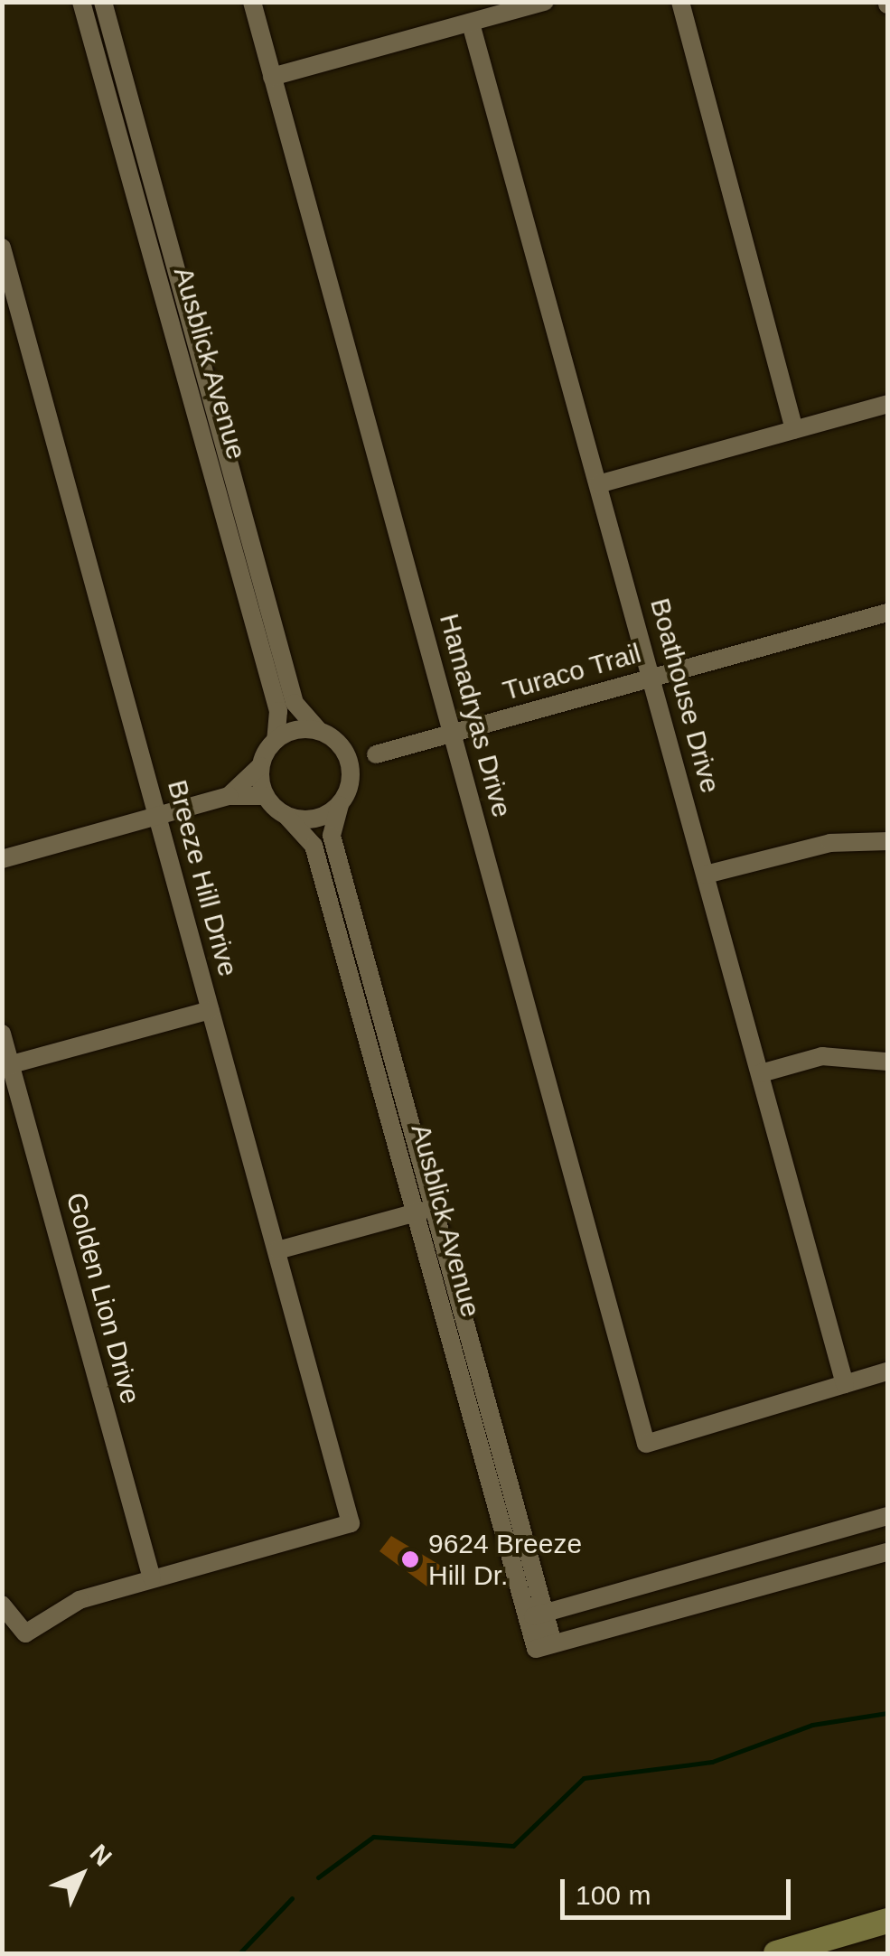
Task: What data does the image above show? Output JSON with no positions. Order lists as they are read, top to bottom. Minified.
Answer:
{"streets":{"street":["Ausblick Avenue","Turaco Trail","Boathouse Drive","Hamadryas Drive","Breeze Hill Drive","Golden Lion Drive"]},"crossings":[["Ausblick Avenue","Turaco Trail"],["Turaco Trail","Boathouse Drive"],["Turaco Trail","Hamadryas Drive"],["Boathouse Drive","Hamadryas Drive"],["Breeze Hill Drive","Golden Lion Drive"]],"places":["9624 Breeze Hill Dr."],"scale_bar":"100 m","north":"top right"}
